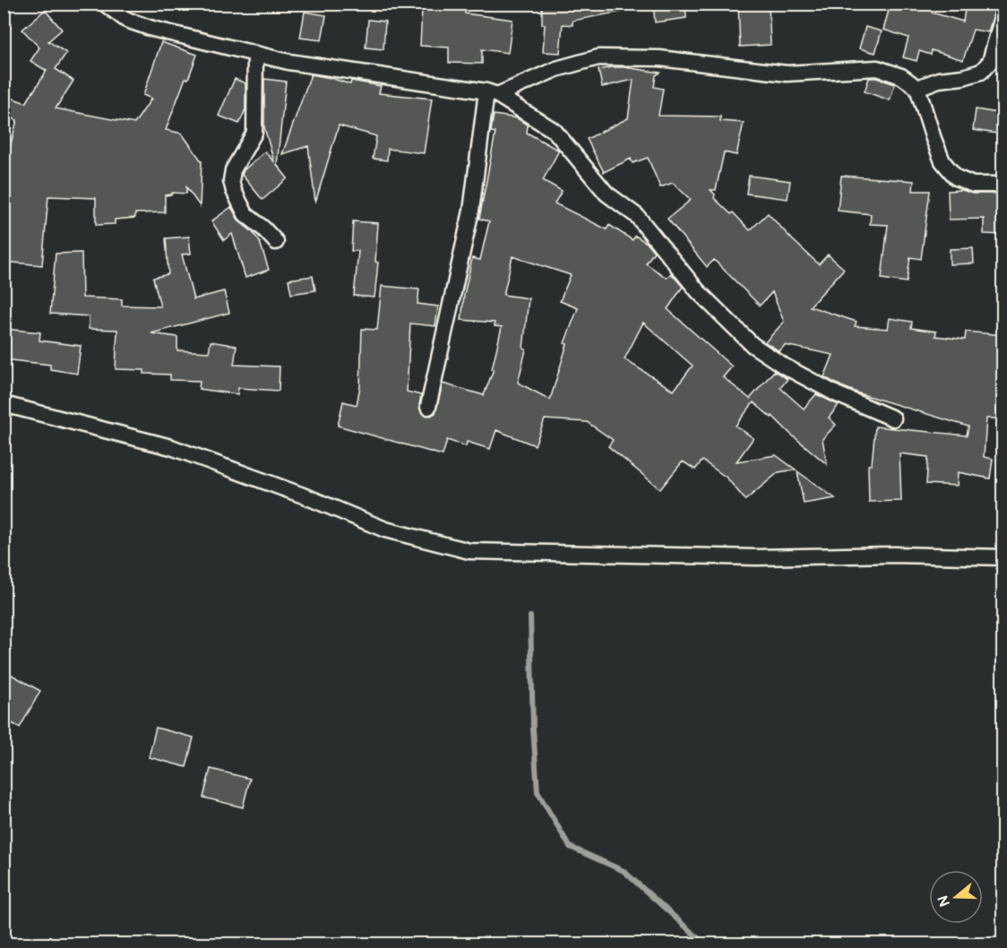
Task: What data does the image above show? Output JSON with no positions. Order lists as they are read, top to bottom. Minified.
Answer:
{"north":"left"}
